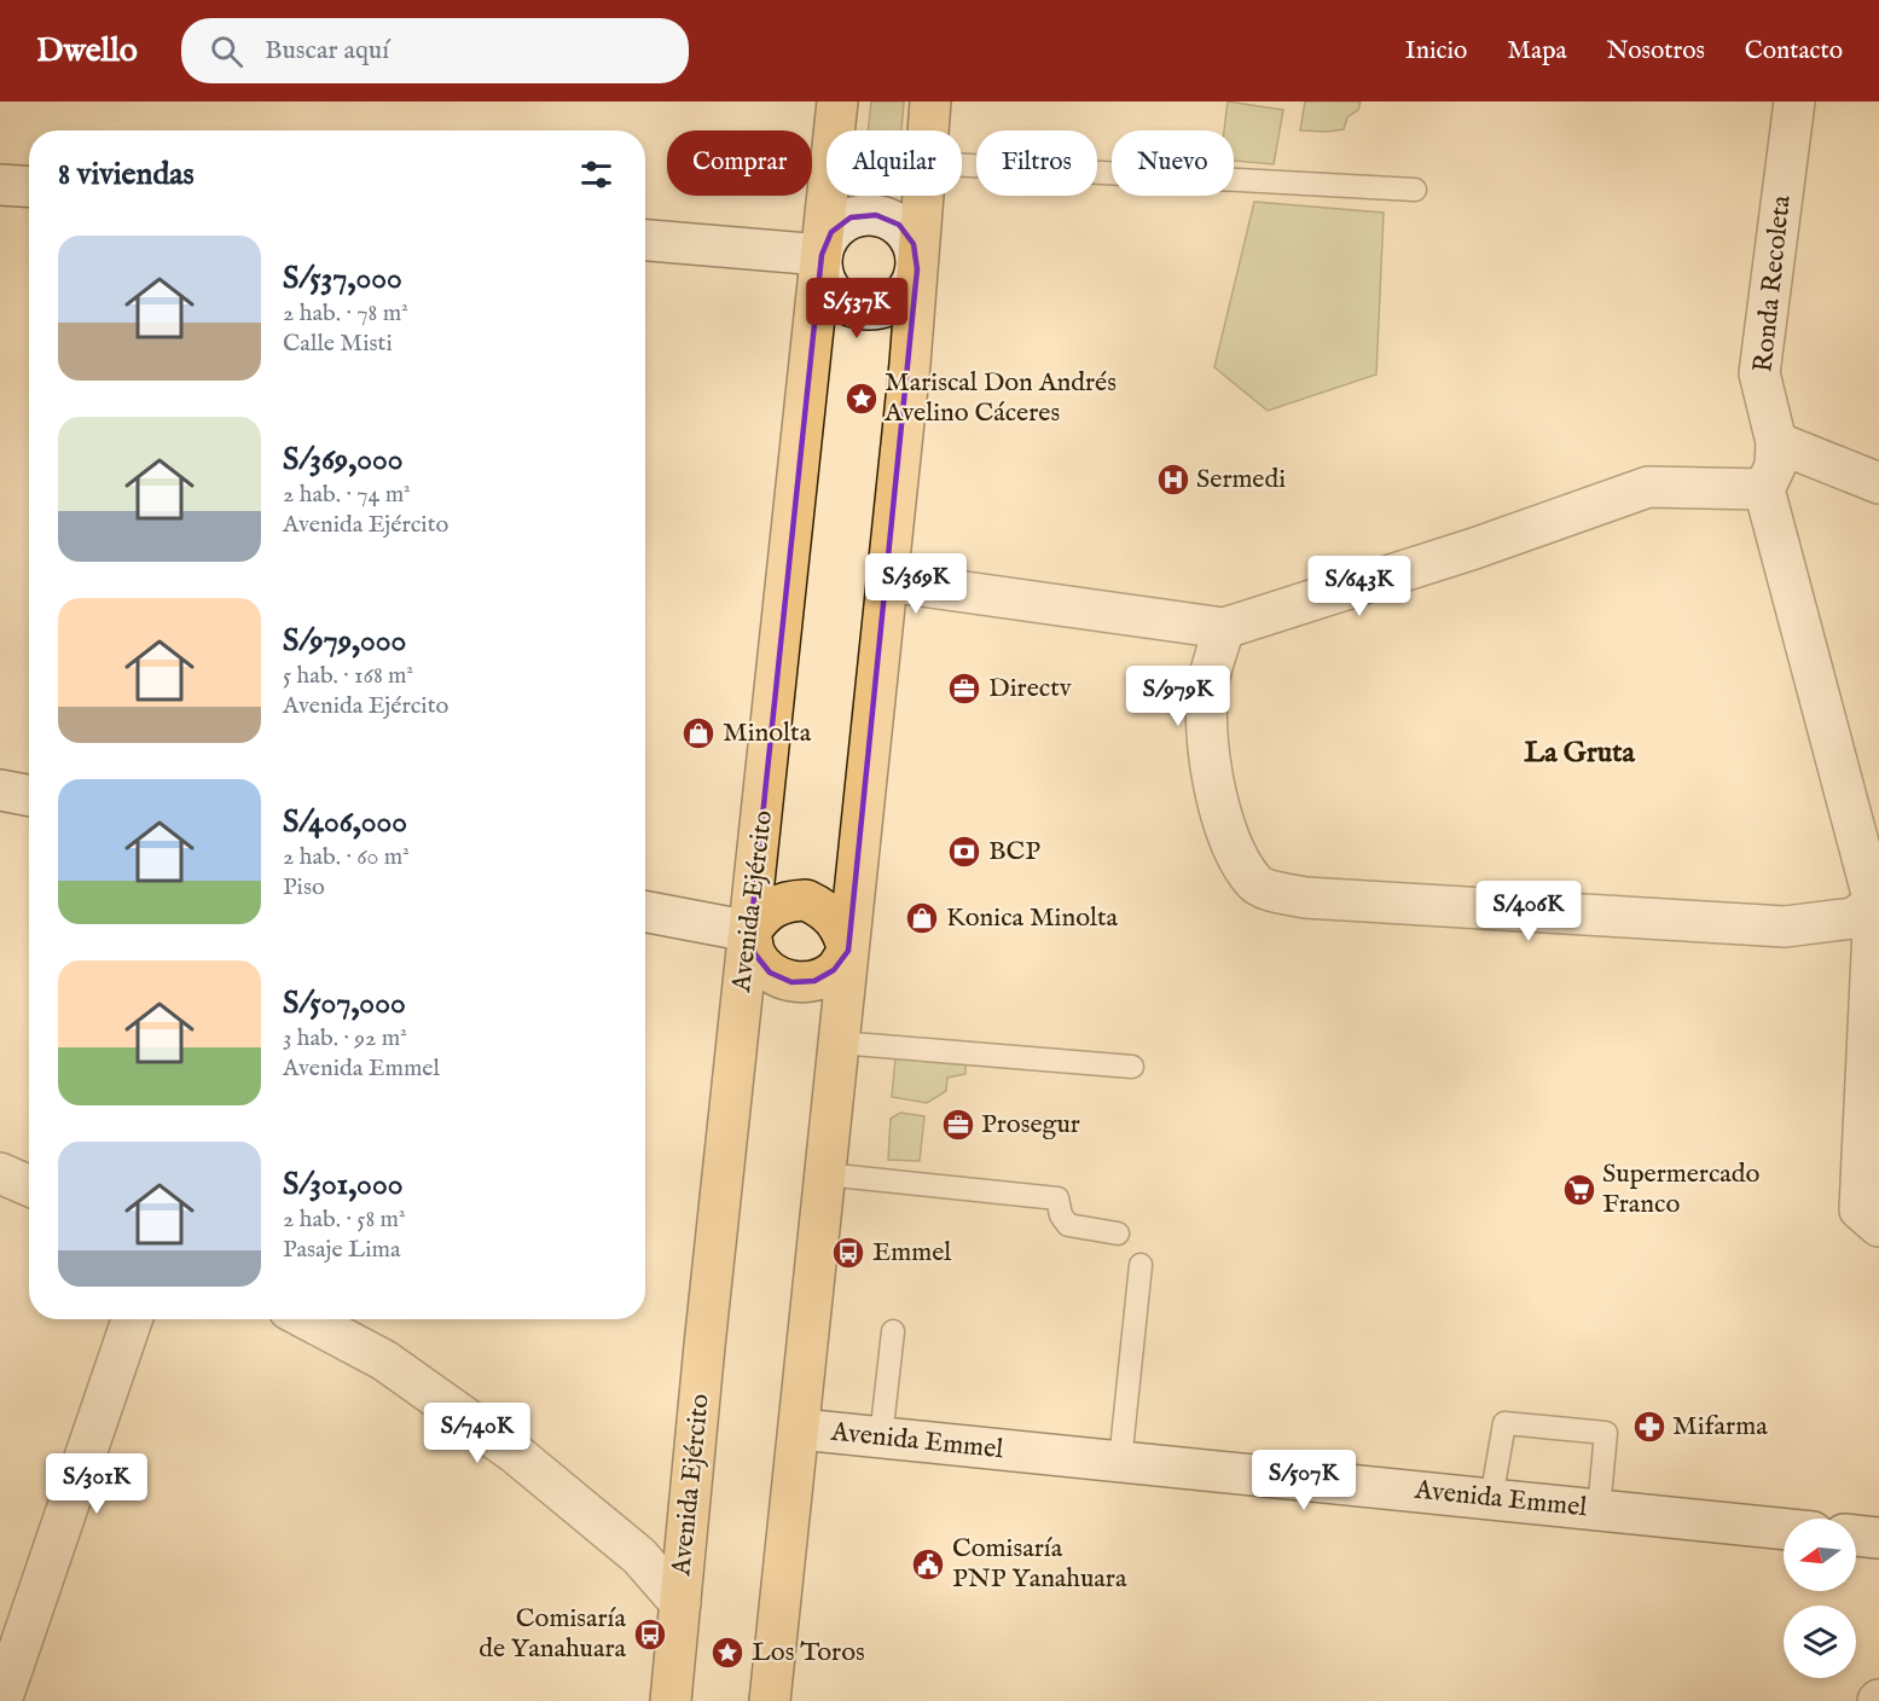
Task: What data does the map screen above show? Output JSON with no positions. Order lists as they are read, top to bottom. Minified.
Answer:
{"streets":{"main road":["Avenida Ejército"],"street":["Ronda Recoleta","Avenida Emmel"]},"districts":["La Gruta"],"places":{"place":["Mariscal Don Andrés Avelino Cáceres","Los Toros"],"hospital":["Sermedi"],"office":["Directv","Prosegur"],"shop":["Minolta","Konica Minolta"],"bank":["BCP"],"supermarket":["Supermercado Franco"],"bus stop":["Emmel","Comisaría de Yanahuara"],"pharmacy":["Mifarma"],"public building":["Comisaría PNP Yanahuara"]},"north":"left","page":{"header":"Dwello","search":"Buscar aquí","nav":["Inicio","Mapa","Nosotros","Contacto"],"chip":["Comprar","Alquilar","Filtros","Nuevo"],"heading":"8 viviendas","list":[{"name":"S/537,000","note":"2 hab. · 78 m² · Calle Misti"},{"name":"S/369,000","note":"2 hab. · 74 m² · Avenida Ejército"},{"name":"S/979,000","note":"5 hab. · 168 m² · Avenida Ejército"},{"name":"S/406,000","note":"2 hab. · 60 m² · Piso"},{"name":"S/507,000","note":"3 hab. · 92 m² · Avenida Emmel"},{"name":"S/301,000","note":"2 hab. · 58 m² · Pasaje Lima"}],"price":["S/537K","S/369K","S/643K","S/979K","S/406K","S/740K","S/507K","S/301K"]}}
